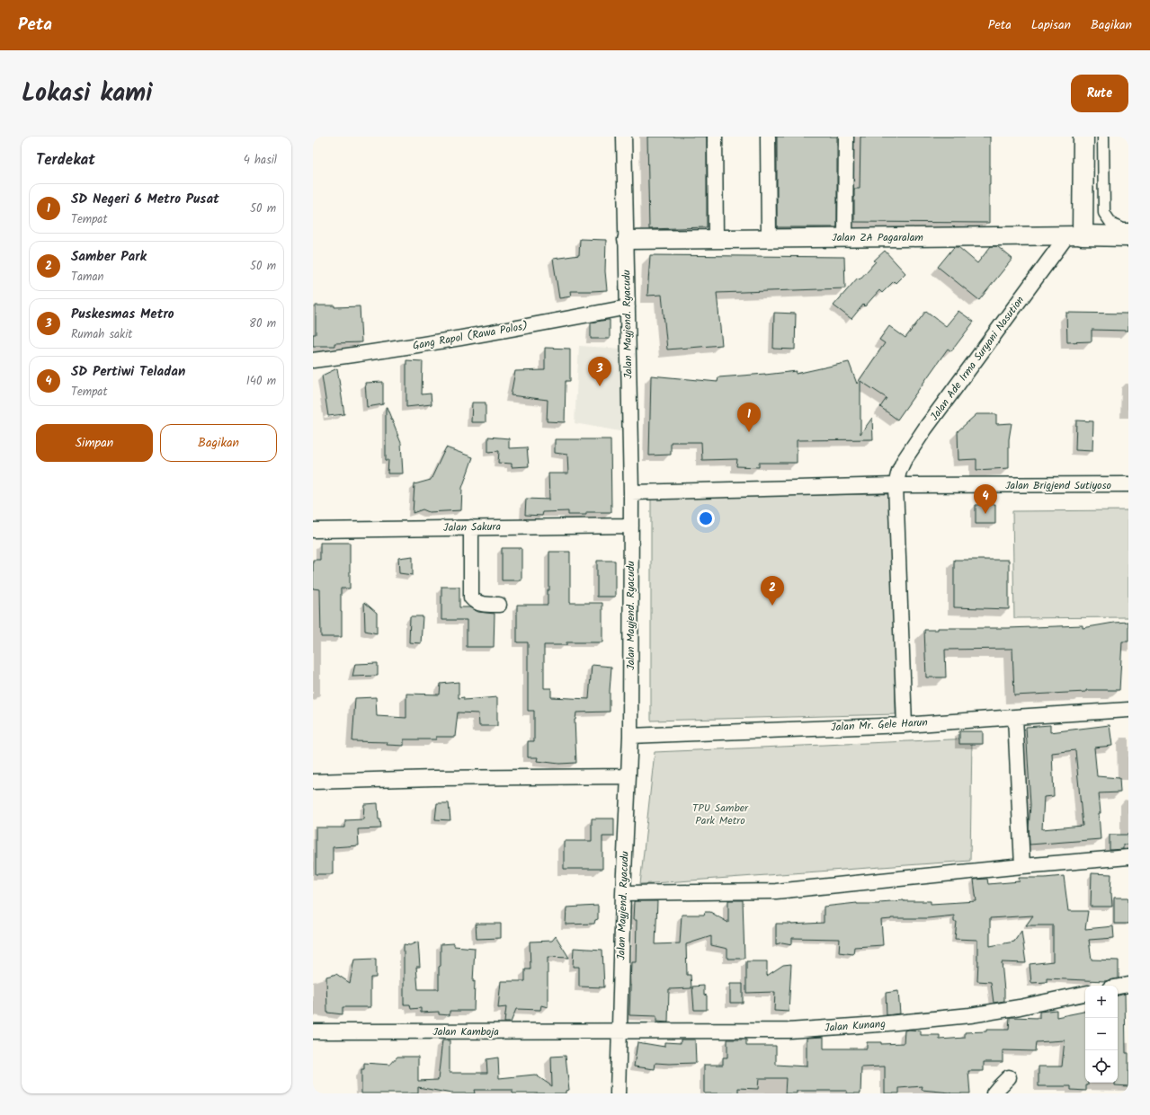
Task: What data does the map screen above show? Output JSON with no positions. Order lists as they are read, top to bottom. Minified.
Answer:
{"streets":{"main road":["Jalan ZA Pagaralam"],"street":["Jalan Mayjend. Ryacudu","Gang Rapol (Rawa Polos)","Jalan Ade Irma Suryani Nasution","Jalan Brigjend Sutiyoso","Jalan Sakura","Jalan Mr. Gele Harun","Jalan Kunang","Jalan Kamboja"]},"crossings":[["Jalan ZA Pagaralam","Jalan Mayjend. Ryacudu"],["Jalan ZA Pagaralam","Jalan Ade Irma Suryani Nasution"],["Jalan Mayjend. Ryacudu","Gang Rapol (Rawa Polos)"],["Jalan Mayjend. Ryacudu","Jalan Brigjend Sutiyoso"],["Jalan Mayjend. Ryacudu","Jalan Sakura"],["Jalan Mayjend. Ryacudu","Jalan Mr. Gele Harun"],["Jalan Mayjend. Ryacudu","Jalan Kunang"],["Jalan Mayjend. Ryacudu","Jalan Kamboja"],["Jalan Ade Irma Suryani Nasution","Jalan Brigjend Sutiyoso"],["Jalan Ade Irma Suryani Nasution","Jalan Mr. Gele Harun"],["Jalan Kunang","Jalan Kamboja"]],"parks":["TPU Samber Park Metro"],"page":{"header":"Peta","nav":["Peta","Lapisan","Bagikan"],"title":"Lokasi kami","buttons":["Rute",["Simpan","Bagikan"]],"heading":["Terdekat","4 hasil"],"list":[{"mark":"1","name":"SD Negeri 6 Metro Pusat","note":"Tempat","value":"50 m"},{"mark":"2","name":"Samber Park","note":"Taman","value":"50 m"},{"mark":"3","name":"Puskesmas Metro","note":"Rumah sakit","value":"80 m"},{"mark":"4","name":"SD Pertiwi Teladan","note":"Tempat","value":"140 m"}],"pins":["3","1","4","2"],"map_buttons":["+","−"]}}
